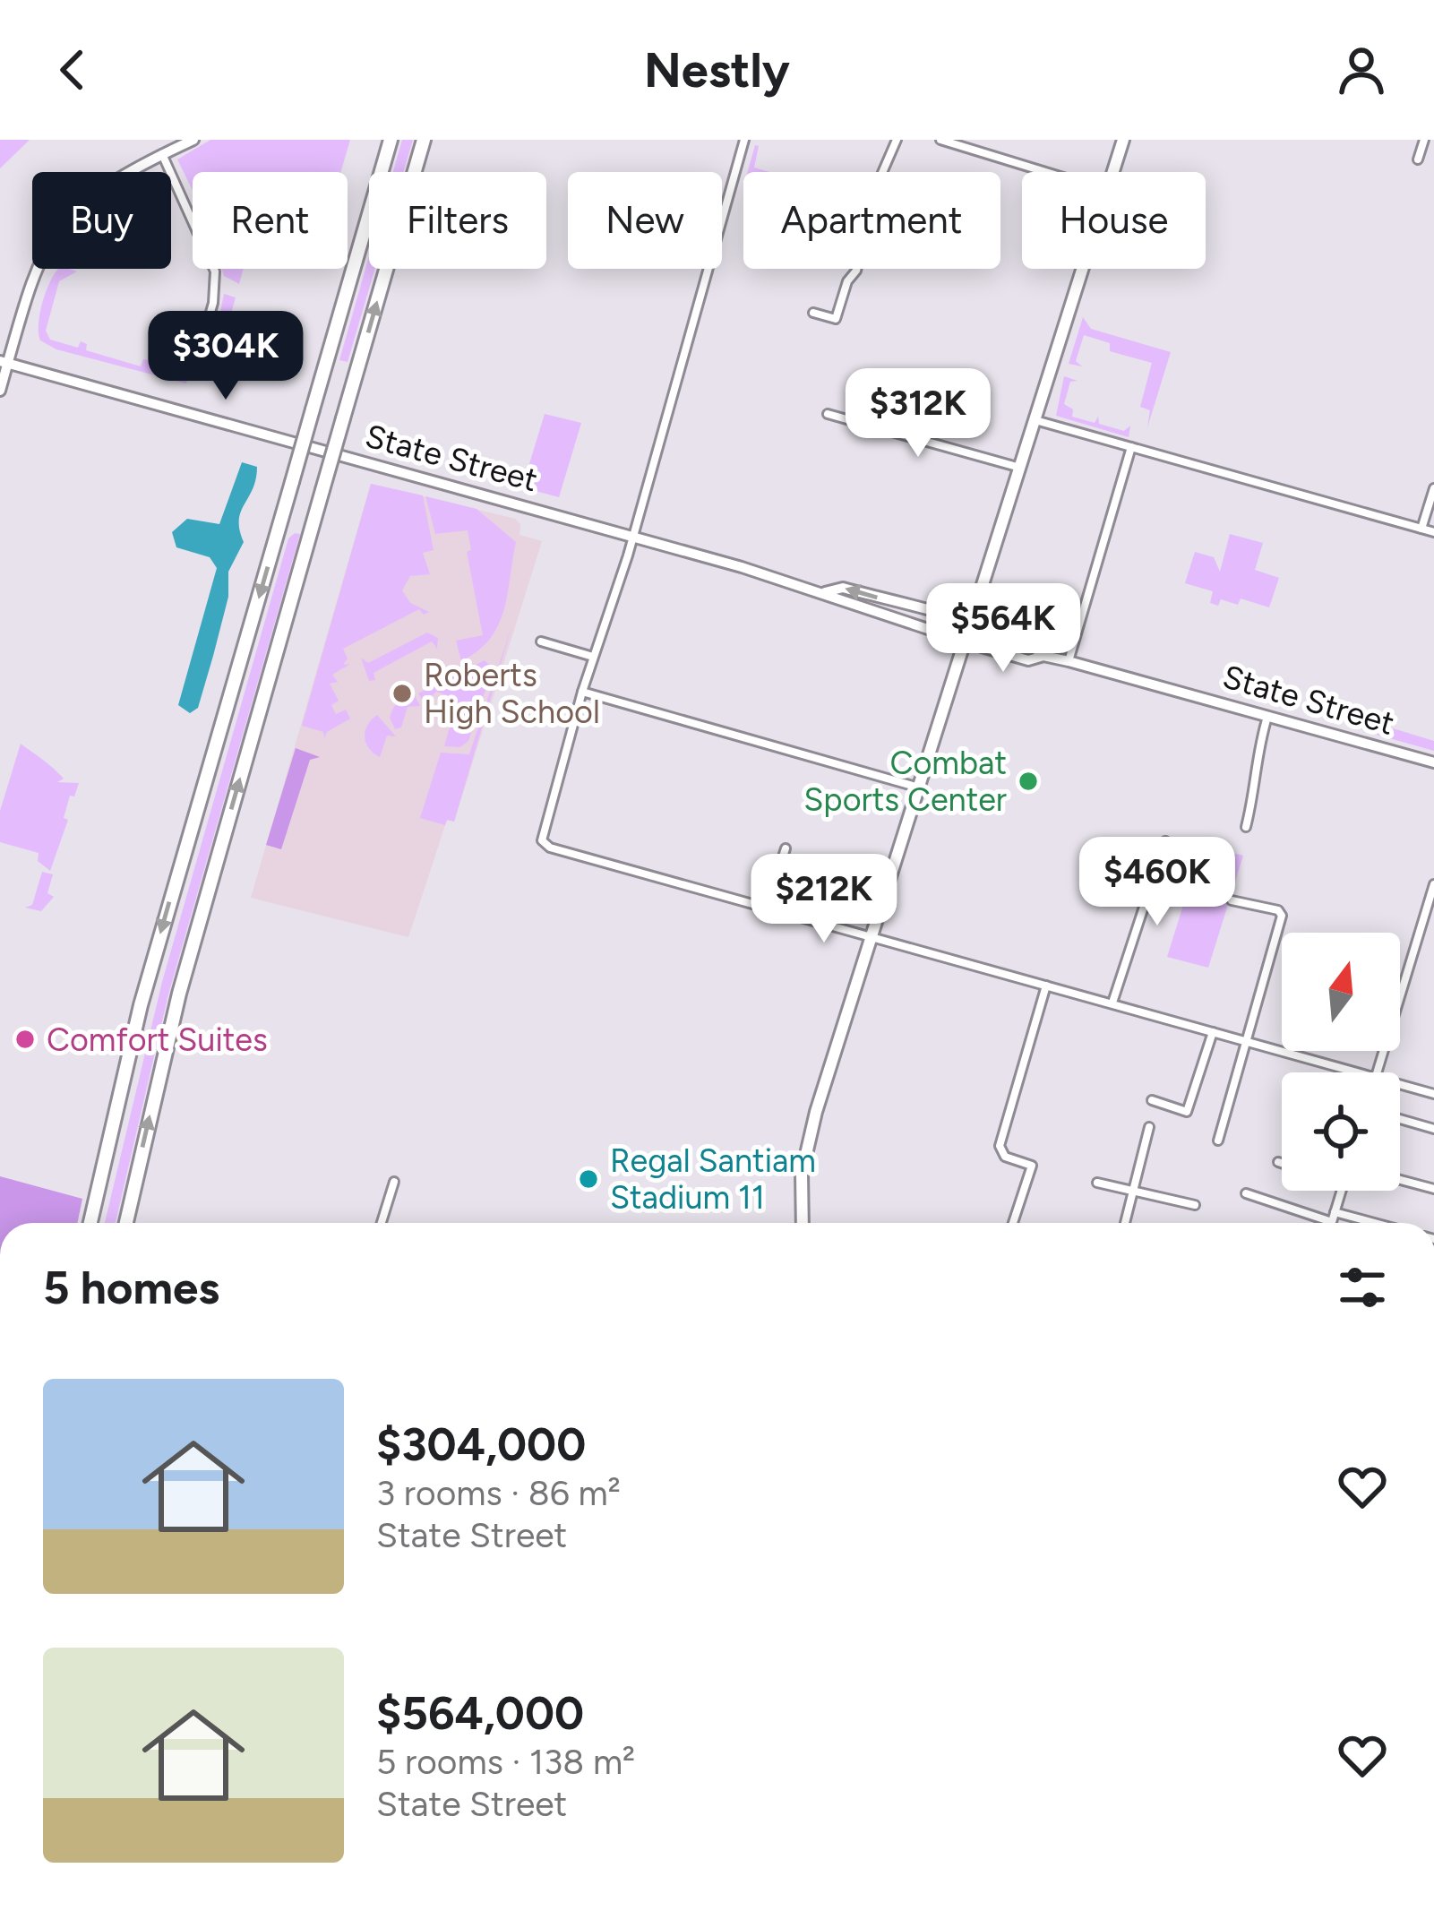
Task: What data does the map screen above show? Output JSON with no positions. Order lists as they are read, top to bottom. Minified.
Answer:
{"streets":{"main road":["State Street"]},"places":["Roberts High School","Combat Sports Center","Comfort Suites","Regal Santiam Stadium 11"],"north":"top","page":{"header":"Nestly","chip":["Buy","Rent","Filters","New","Apartment","House"],"price":["$304K","$312K","$564K","$460K","$212K"],"heading":"5 homes","list":[{"name":"$304,000","note":"3 rooms · 86 m² · State Street"},{"name":"$564,000","note":"5 rooms · 138 m² · State Street"}]}}
